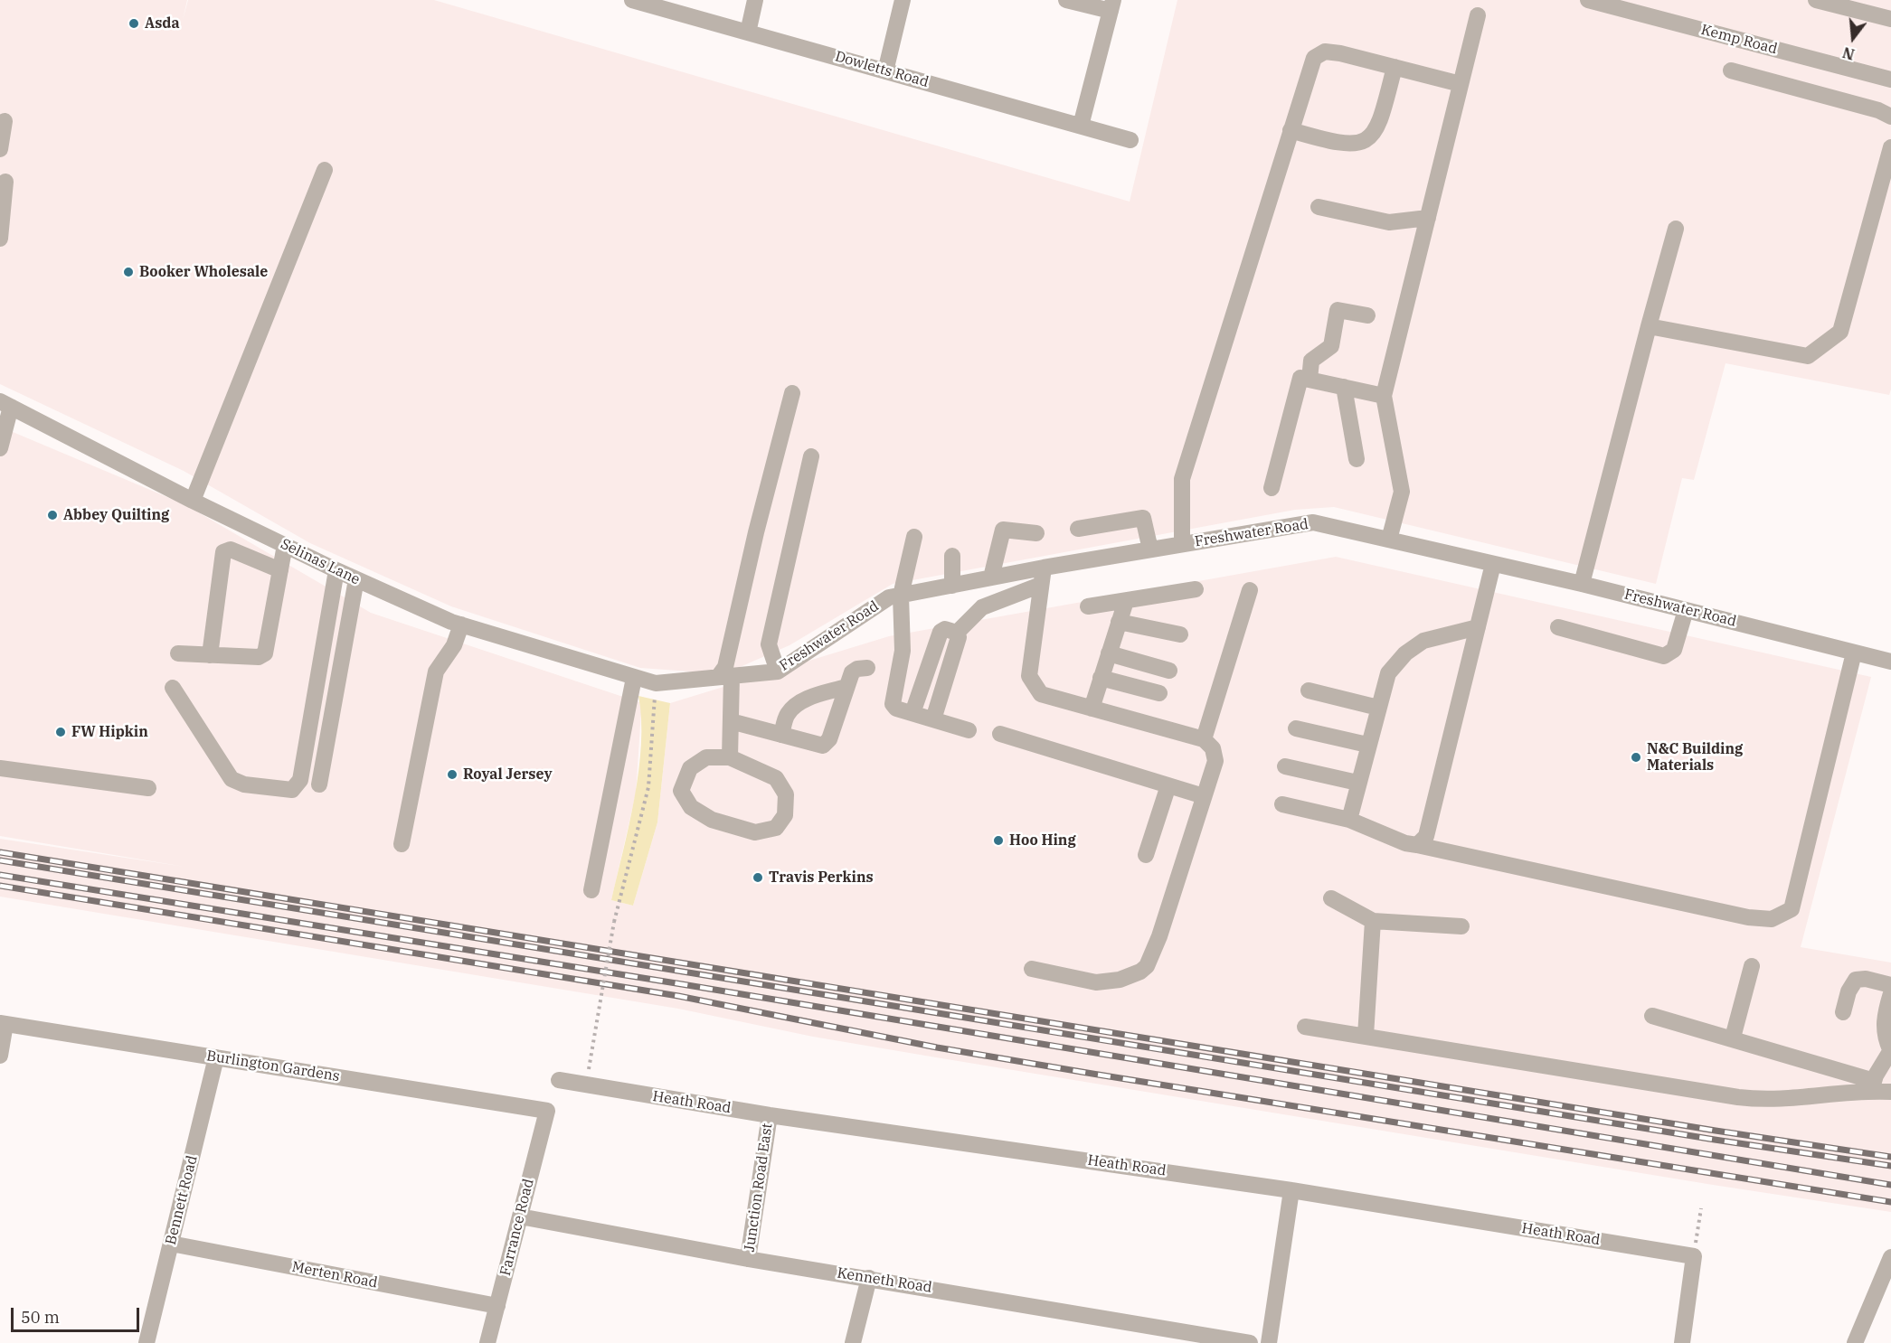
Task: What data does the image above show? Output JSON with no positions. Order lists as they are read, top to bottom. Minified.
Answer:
{"streets":{"street":["Kemp Road","Dowletts Road","Freshwater Road","Selinas Lane","Burlington Gardens","Heath Road","Junction Road East","Bennett Road","Farrance Road","Merten Road","Kenneth Road"]},"crossings":[["Freshwater Road","Selinas Lane"],["Burlington Gardens","Bennett Road"],["Burlington Gardens","Farrance Road"],["Heath Road","Junction Road East"],["Junction Road East","Kenneth Road"],["Bennett Road","Merten Road"],["Farrance Road","Merten Road"],["Farrance Road","Kenneth Road"]],"places":["Asda","Booker Wholesale","Abbey Quilting","FW Hipkin","N&C Building Materials","Royal Jersey","Hoo Hing","Travis Perkins"],"scale_bar":"50 m","north":"bottom"}
